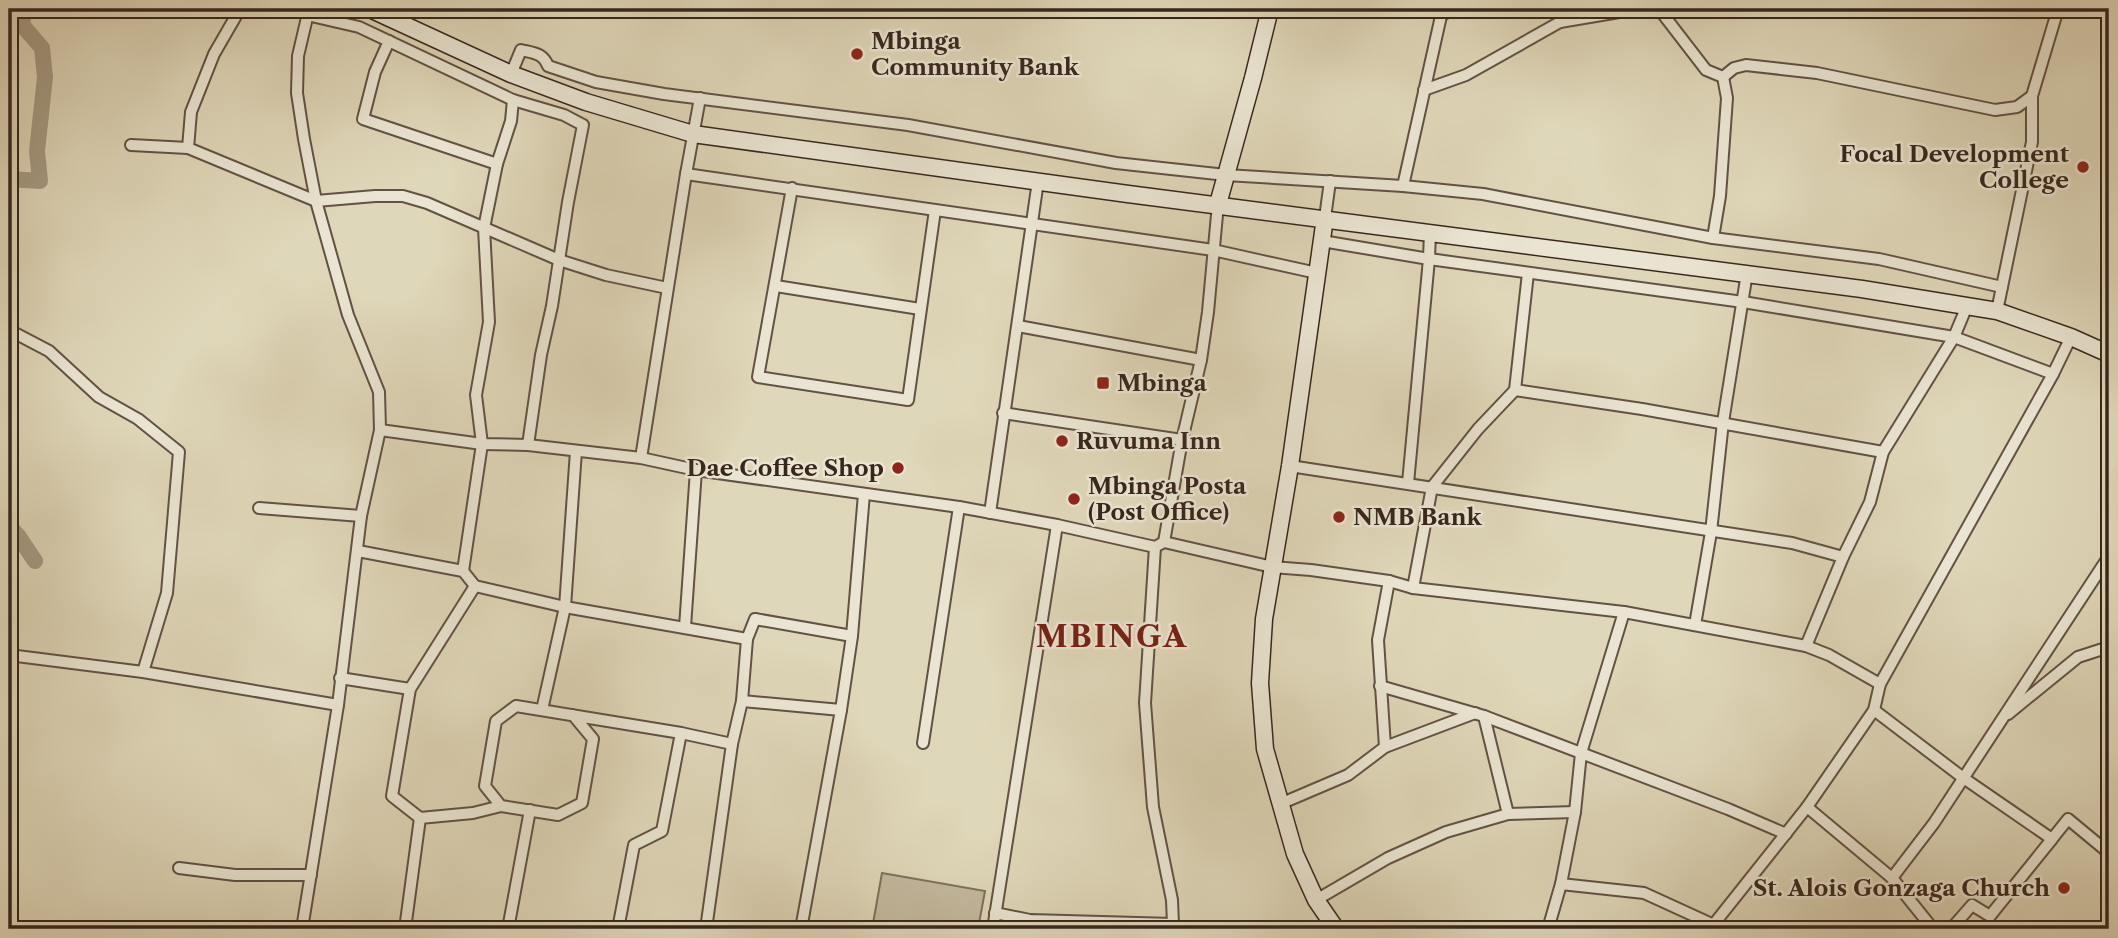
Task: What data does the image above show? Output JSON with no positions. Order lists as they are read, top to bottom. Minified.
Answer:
{"districts":["MBINGA"],"places":{"other":["Mbinga Community Bank","Focal Development College","Ruvuma Inn","Dae Coffee Shop","Mbinga Posta (Post Office)","NMB Bank","St. Alois Gonzaga Church"],"transit":["Mbinga"]}}
